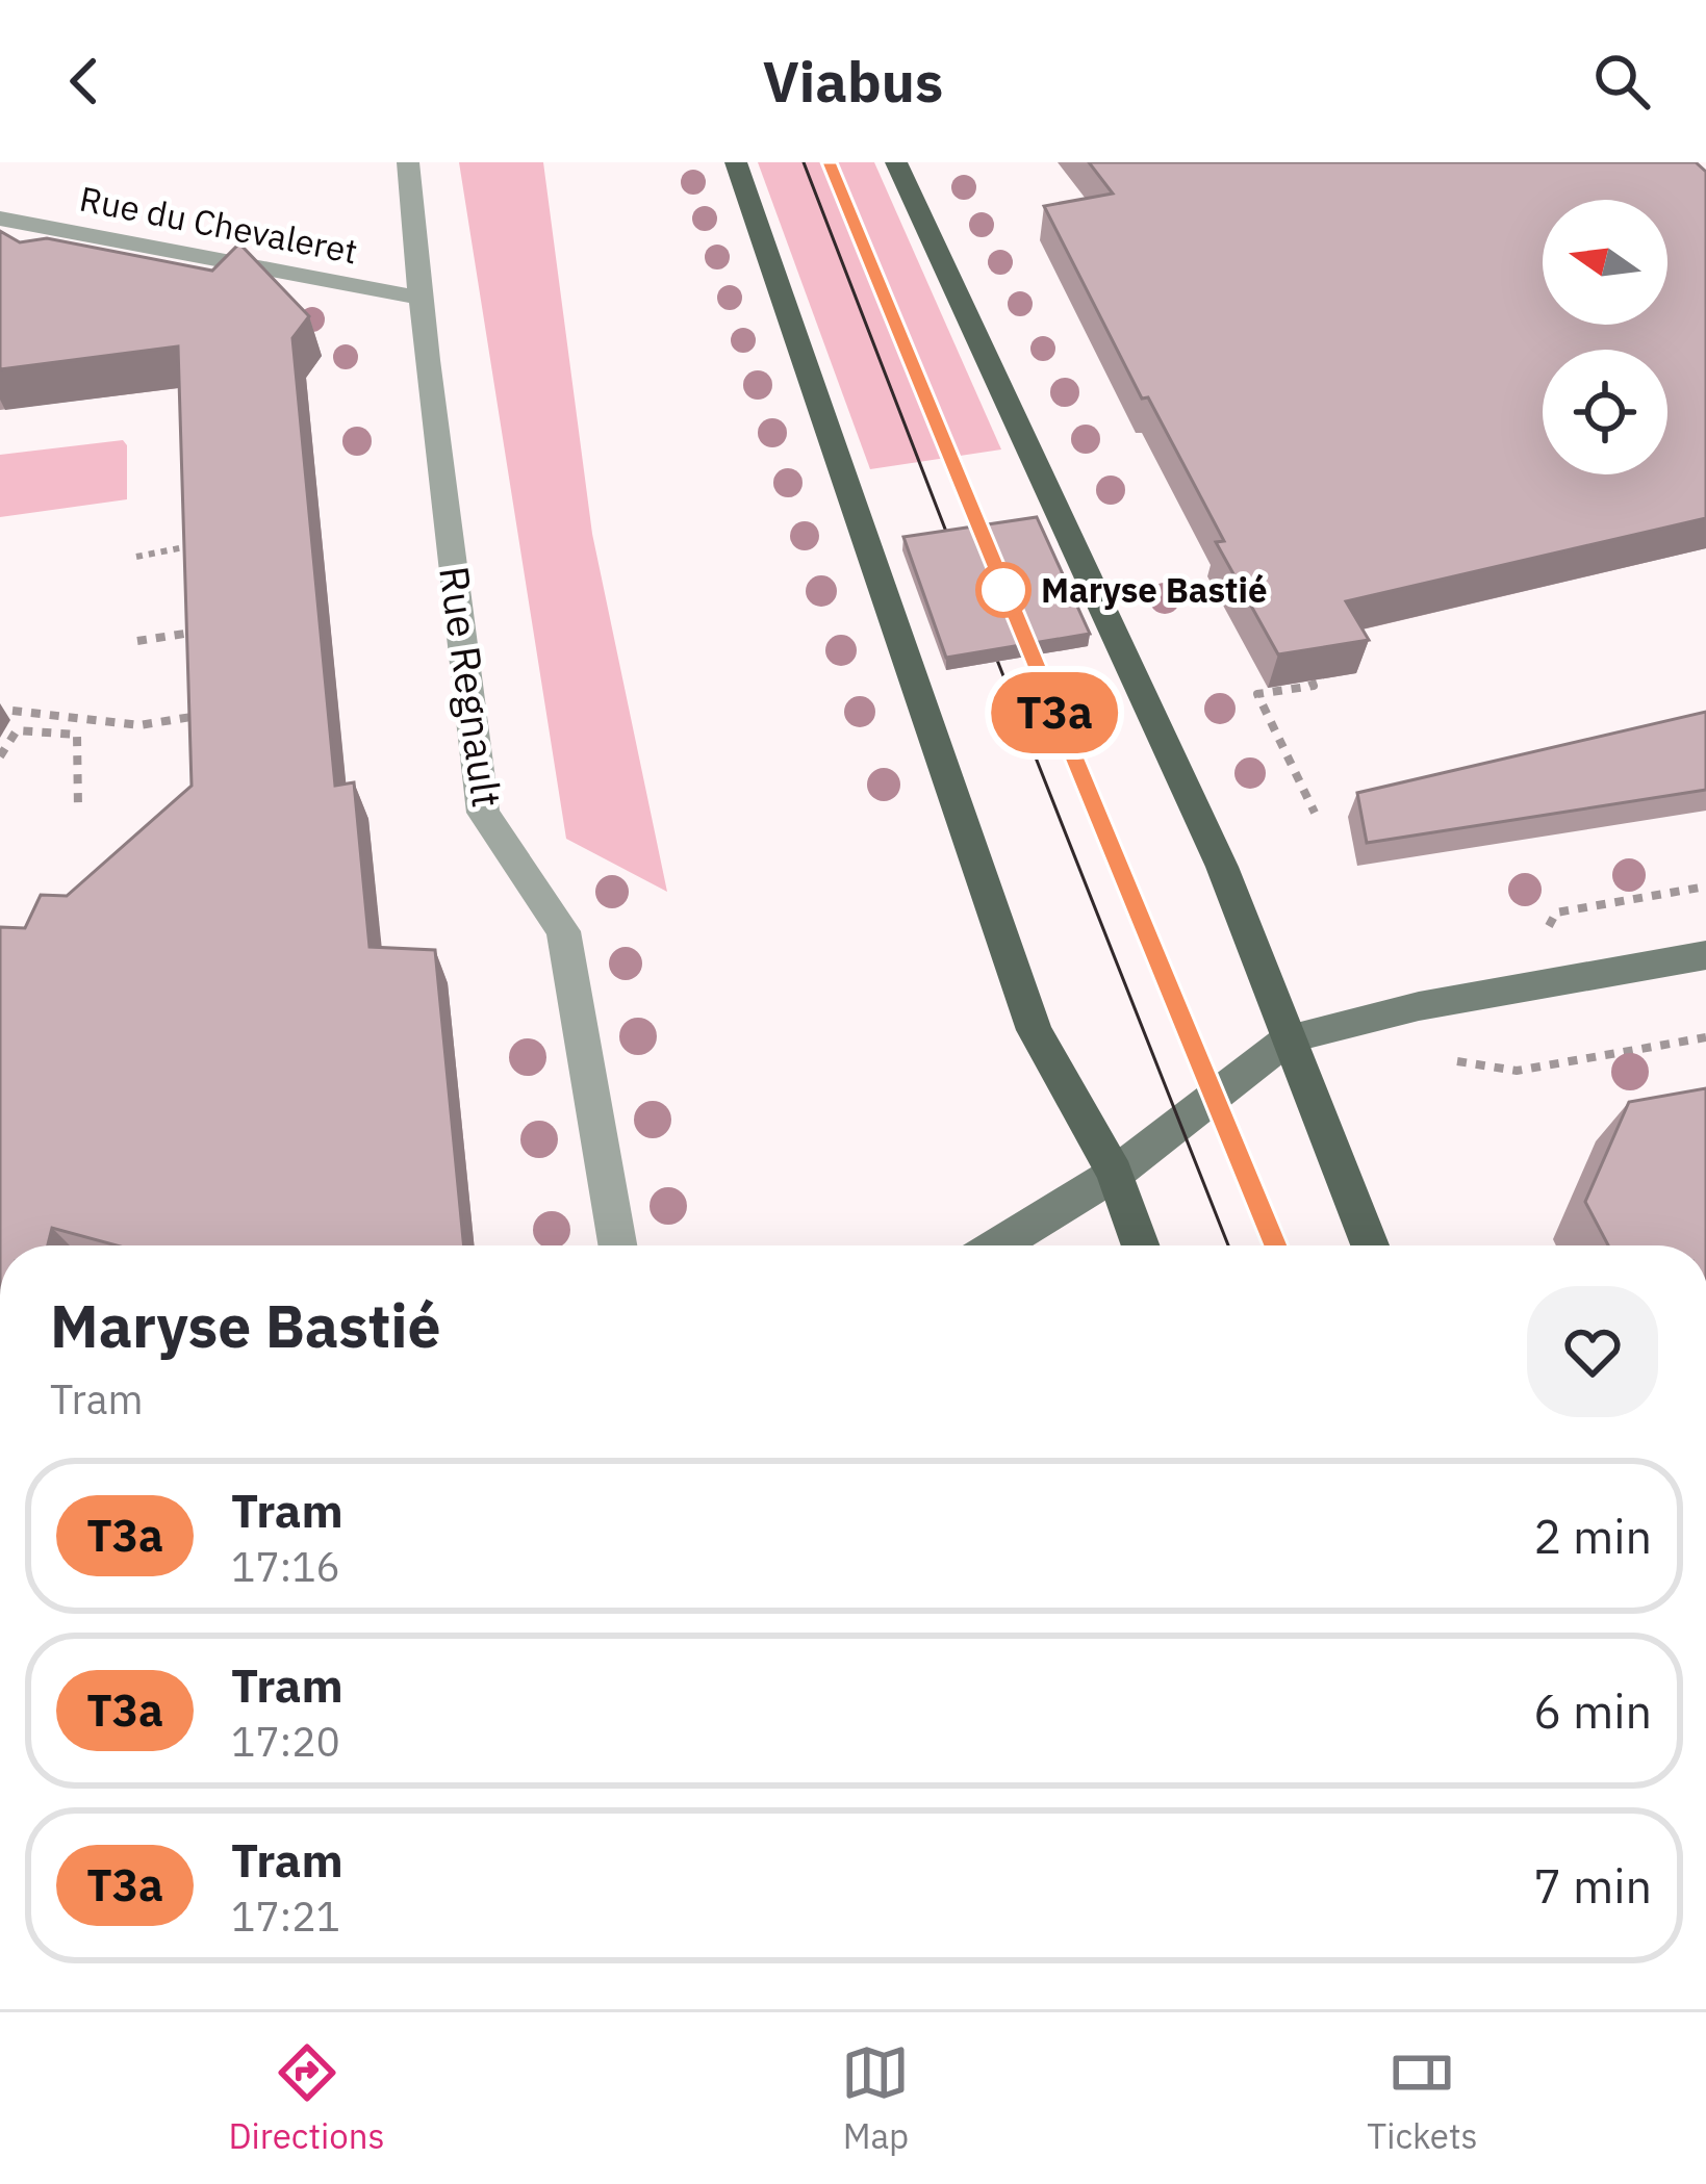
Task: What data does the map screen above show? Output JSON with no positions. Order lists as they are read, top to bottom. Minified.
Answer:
{"streets":{"street":["Rue du Chevaleret","Rue Regnault"]},"crossings":[["Rue du Chevaleret","Rue Regnault"]],"places":["Maryse Bastié"],"lines":["tram line T3a"],"north":"left","page":{"header":"Viabus","on_map":"T3a","heading":["Maryse Bastié","Tram"],"list":[{"mark":"T3a","name":"Tram","note":"17:16","value":"2 min"},{"mark":"T3a","name":"Tram","note":"17:20","value":"6 min"},{"mark":"T3a","name":"Tram","note":"17:21","value":"7 min"}],"tabs":["Directions","Map","Tickets"]}}
